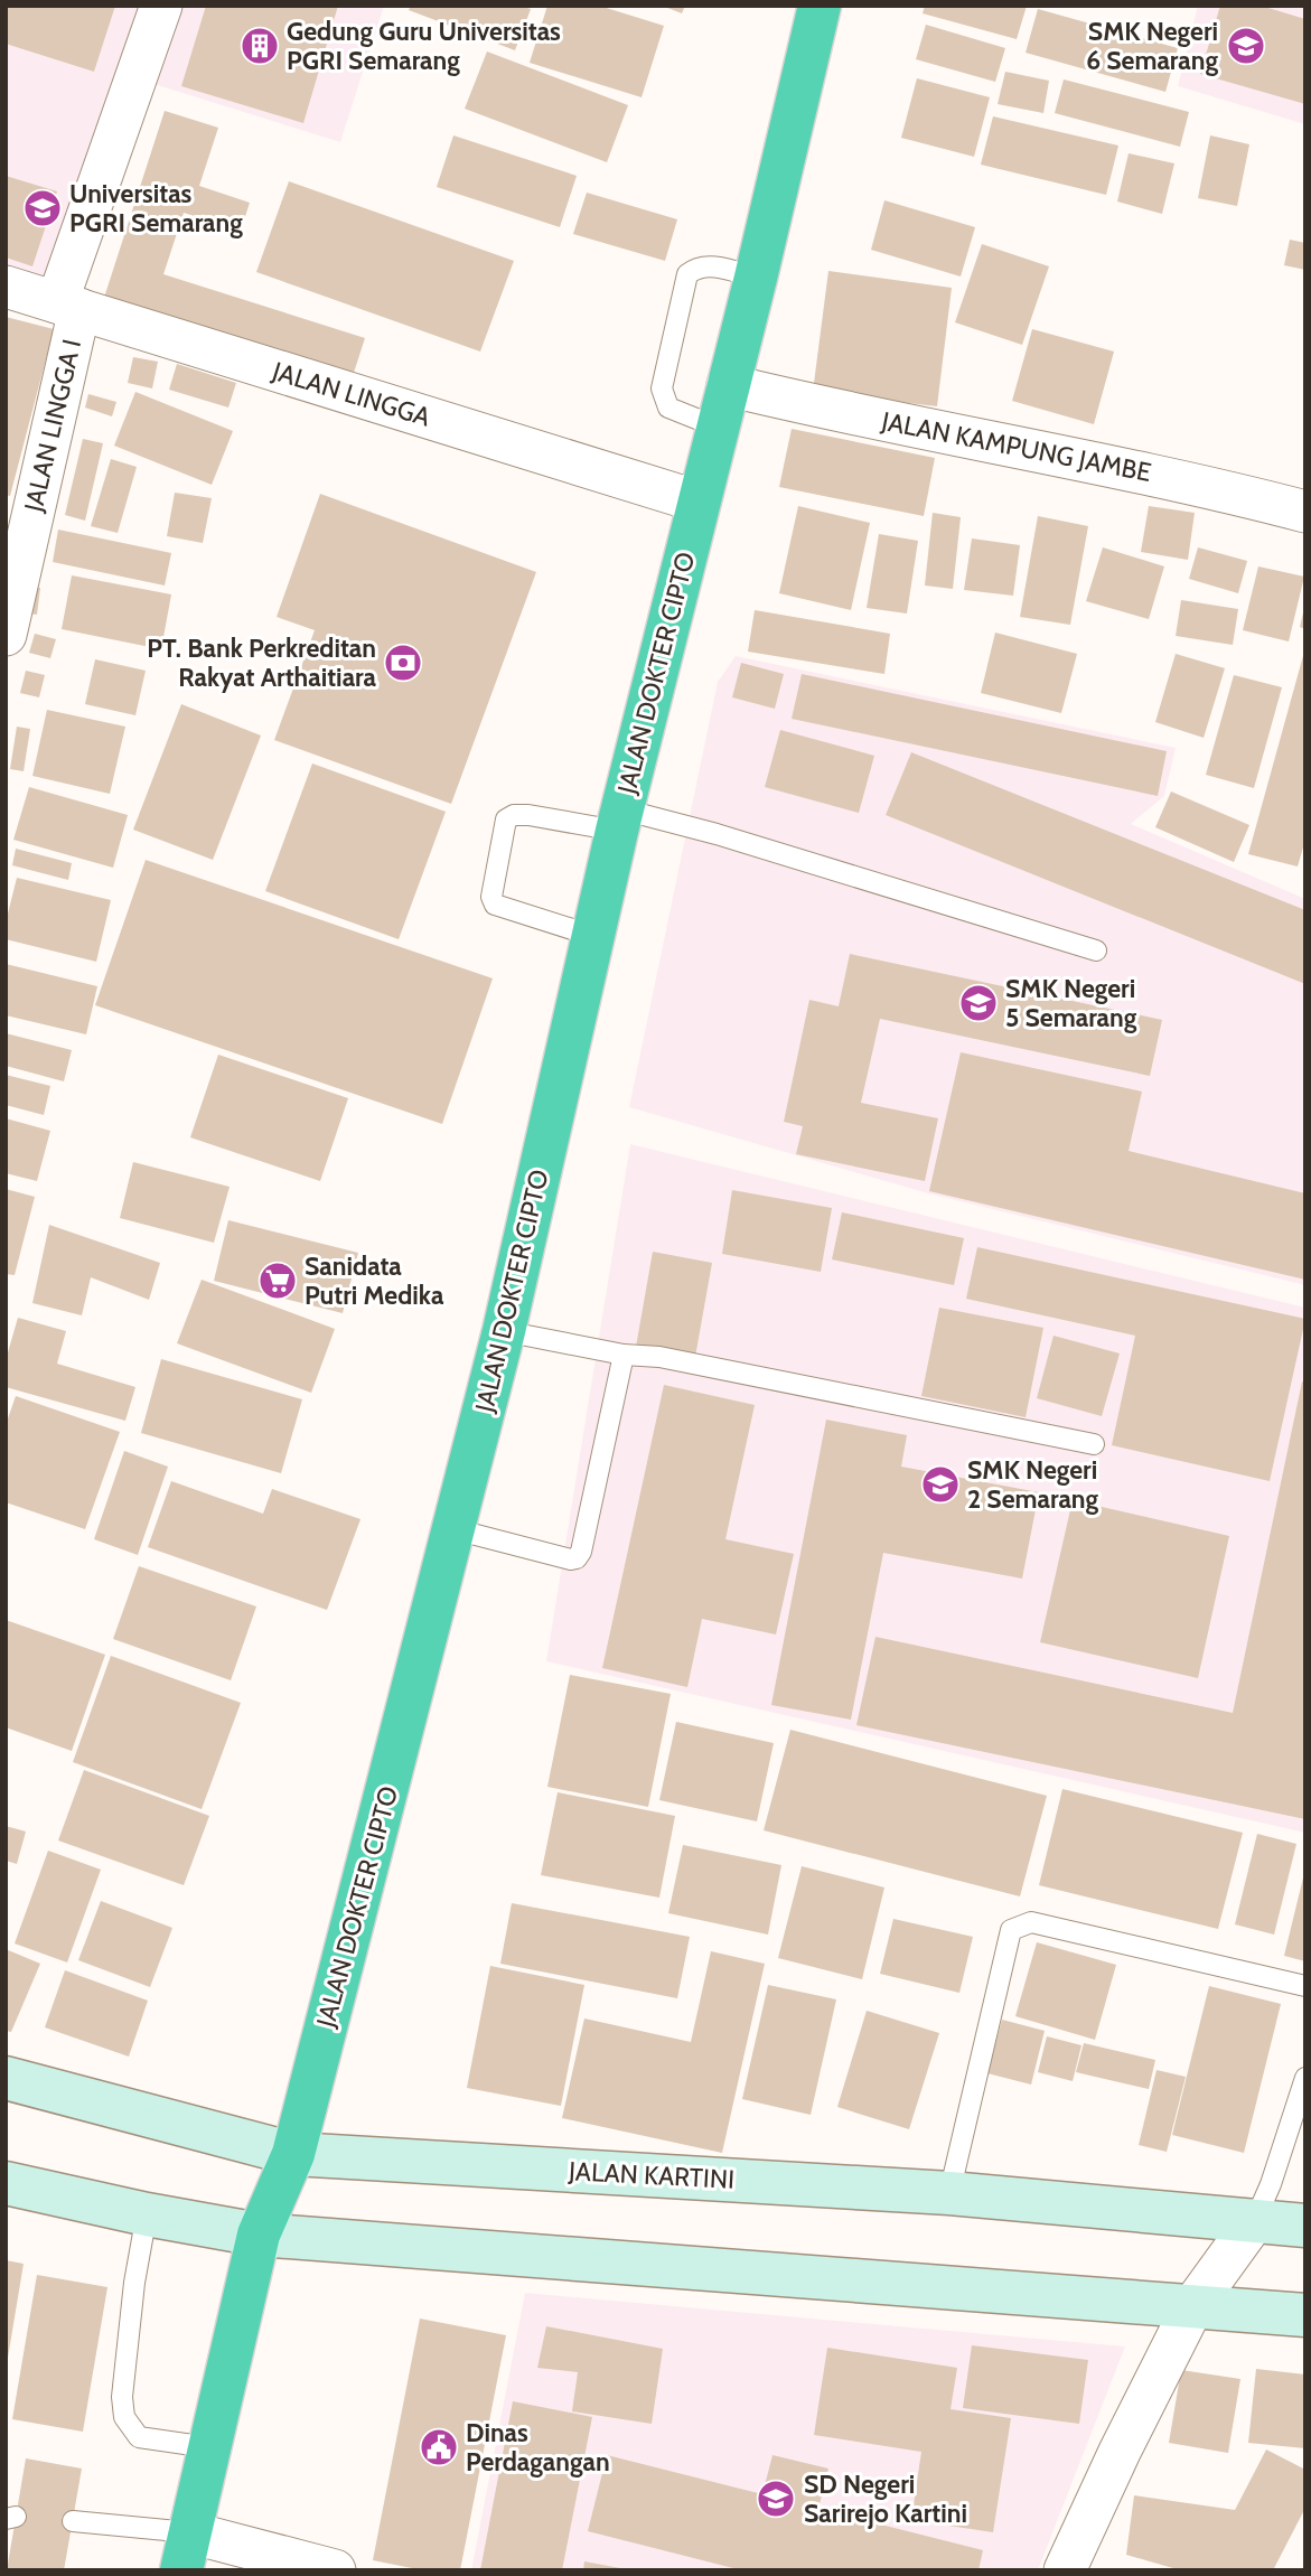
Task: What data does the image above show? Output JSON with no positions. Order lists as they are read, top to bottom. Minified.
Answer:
{"streets":{"highway":["JALAN DOKTER CIPTO"],"main road":["JALAN KARTINI"],"street":["JALAN LINGGA","JALAN LINGGA I","JALAN KAMPUNG JAMBE"]},"crossings":[["JALAN LINGGA","JALAN LINGGA I"],["JALAN LINGGA","JALAN DOKTER CIPTO"],["JALAN KAMPUNG JAMBE","JALAN DOKTER CIPTO"],["JALAN DOKTER CIPTO","JALAN KARTINI"]],"places":{"building":["Gedung Guru Universitas PGRI Semarang"],"school or university":["SMK Negeri 6 Semarang","Universitas PGRI Semarang","SMK Negeri 5 Semarang","SMK Negeri 2 Semarang","SD Negeri Sarirejo Kartini"],"bank":["PT. Bank Perkreditan Rakyat Arthaitiara"],"supermarket":["Sanidata Putri Medika"],"public building":["Dinas Perdagangan"]}}
